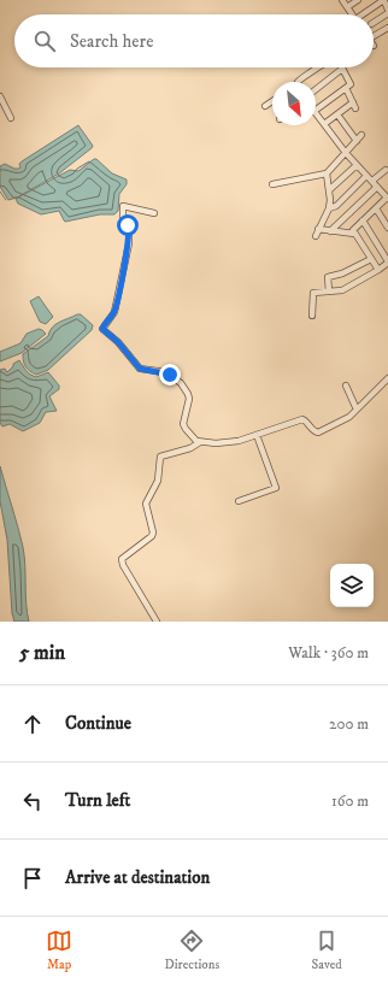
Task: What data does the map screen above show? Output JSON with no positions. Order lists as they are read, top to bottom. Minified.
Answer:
{"north":"bottom right","page":{"search":"Search here","heading":["5 min","Walk · 360 m"],"list":[["Continue","200 m"],["Turn left","160 m"],"Arrive at destination"],"nav":["Map","Directions","Saved"]}}
